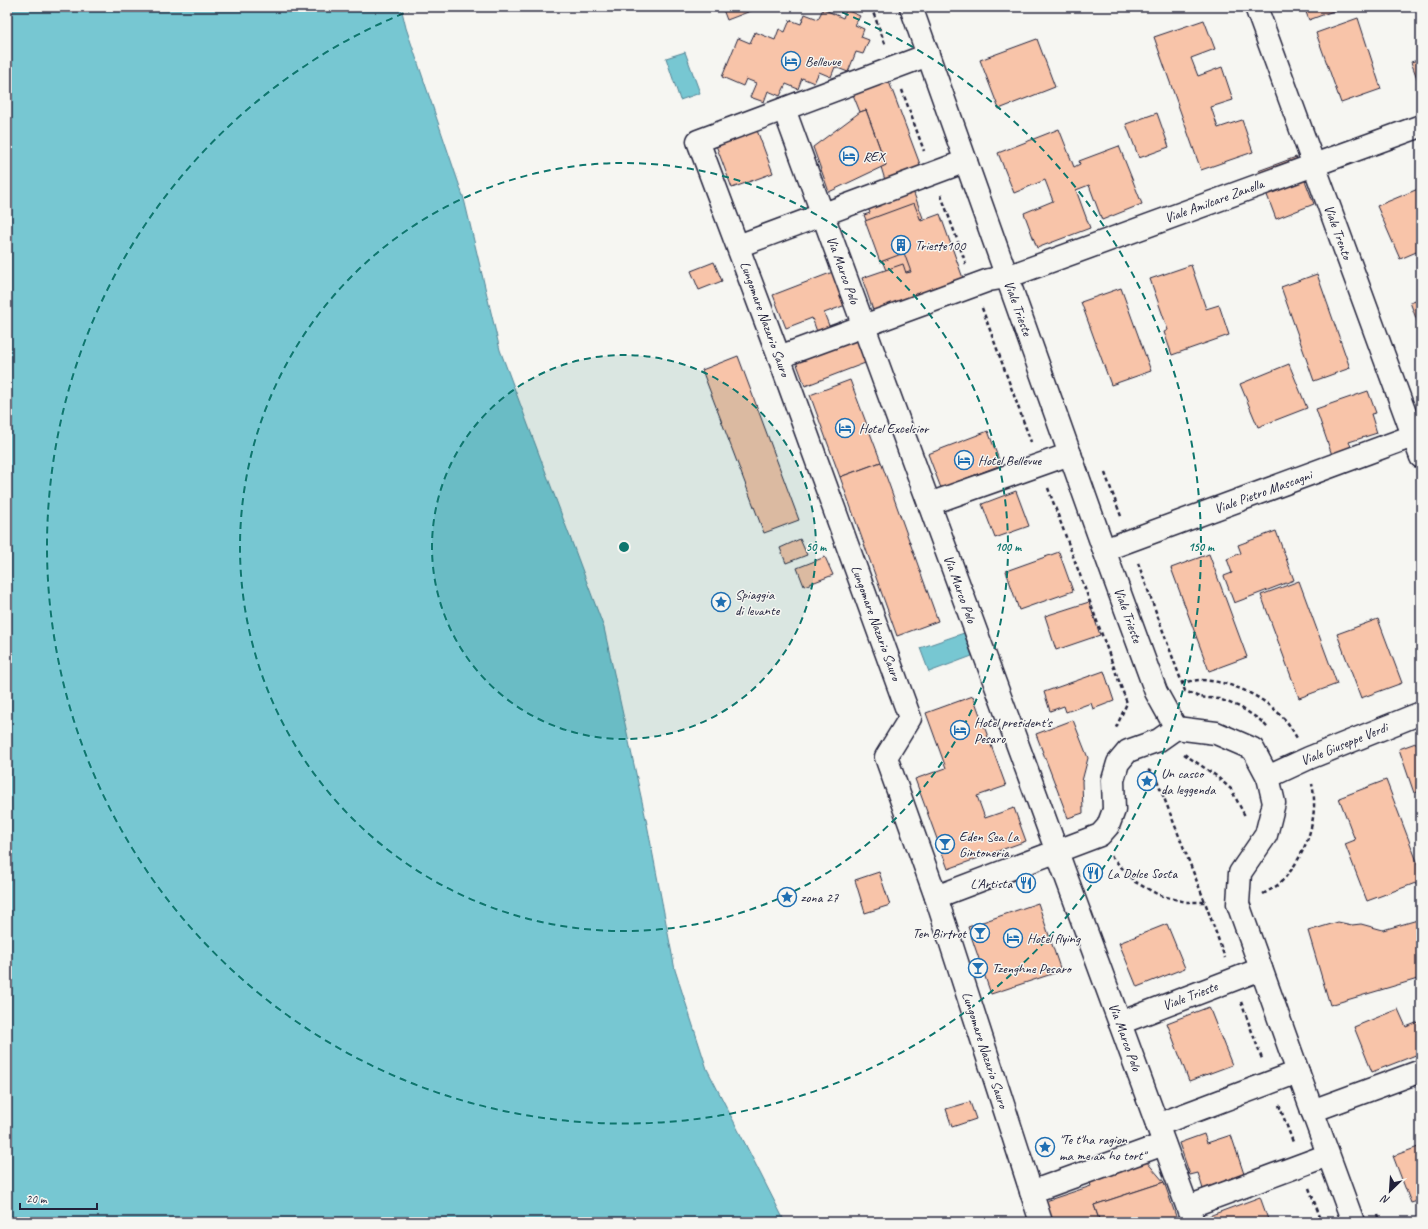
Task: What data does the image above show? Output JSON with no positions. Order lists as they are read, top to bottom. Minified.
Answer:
{"streets":{"street":["Viale Amilcare Zanella","Viale Trento","Via Marco Polo","Viale Trieste","Lungomare Nazario Sauro","Viale Pietro Mascagni","Viale Giuseppe Verdi"]},"crossings":[["Viale Amilcare Zanella","Viale Trento"],["Viale Amilcare Zanella","Via Marco Polo"],["Viale Amilcare Zanella","Viale Trieste"],["Viale Trento","Viale Pietro Mascagni"],["Via Marco Polo","Viale Trieste"],["Via Marco Polo","Lungomare Nazario Sauro"],["Viale Trieste","Viale Pietro Mascagni"]],"places":{"hotel":["Bellevue","REX","Hotel Excelsior","Hotel Bellevue","Hotel president's Pesaro","Hotel flying"],"building":["Trieste100"],"place":["Spiaggia di levante","Un casco da leggenda","zona 27","\"Te t'ha ragion ma me an ho tort\""],"bar":["Eden Sea La Gintoneria","Ten Birtrot","Tzenghne Pesaro"],"restaurant":["La Dolce Sosta","L'Artista"]},"scale_bar":"20 m","north":"bottom left","rings":["50 m","100 m","150 m"]}
